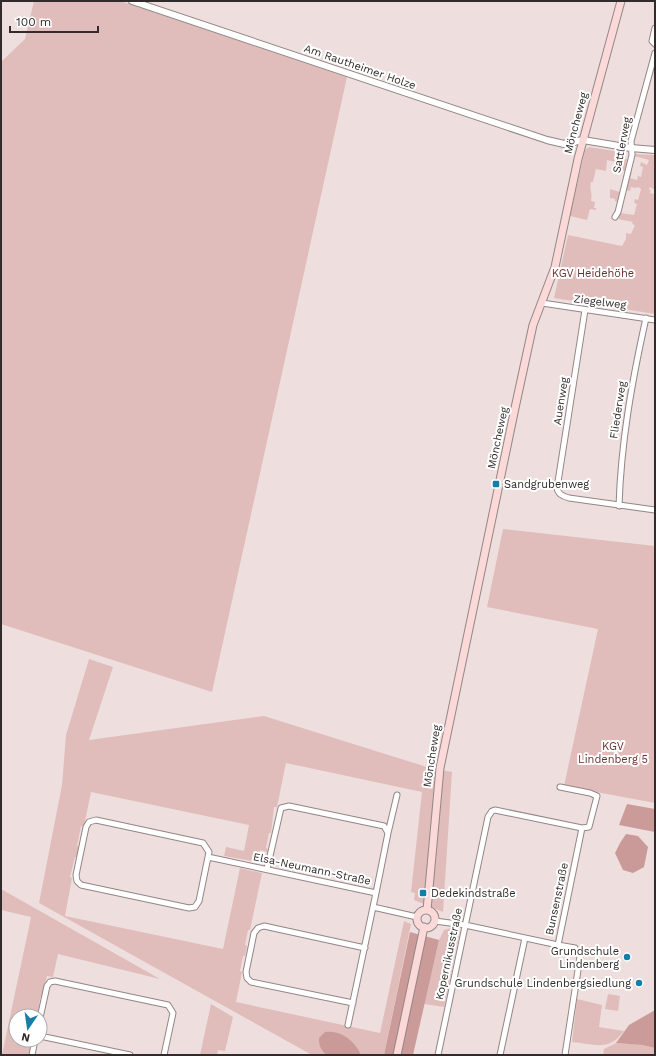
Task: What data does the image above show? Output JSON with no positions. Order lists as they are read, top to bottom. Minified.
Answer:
{"streets":{"main road":["Möncheweg"],"street":["Am Rautheimer Holze","Sattlerweg","Ziegelweg","Auenweg","Fliederweg","Elsa-Neumann-Straße","Bunsenstraße","Kopernikusstraße"]},"crossings":[["Am Rautheimer Holze","Möncheweg"],["Möncheweg","Ziegelweg"],["Ziegelweg","Auenweg"],["Ziegelweg","Fliederweg"],["Auenweg","Fliederweg"],["Bunsenstraße","Kopernikusstraße"]],"parks":["KGV Heidehöhe","KGV Lindenberg 5"],"places":{"transit":["Sandgrubenweg","Dedekindstraße"],"other":["Grundschule Lindenberg","Grundschule Lindenbergsiedlung"]},"scale_bar":"100 m","north":"bottom"}
